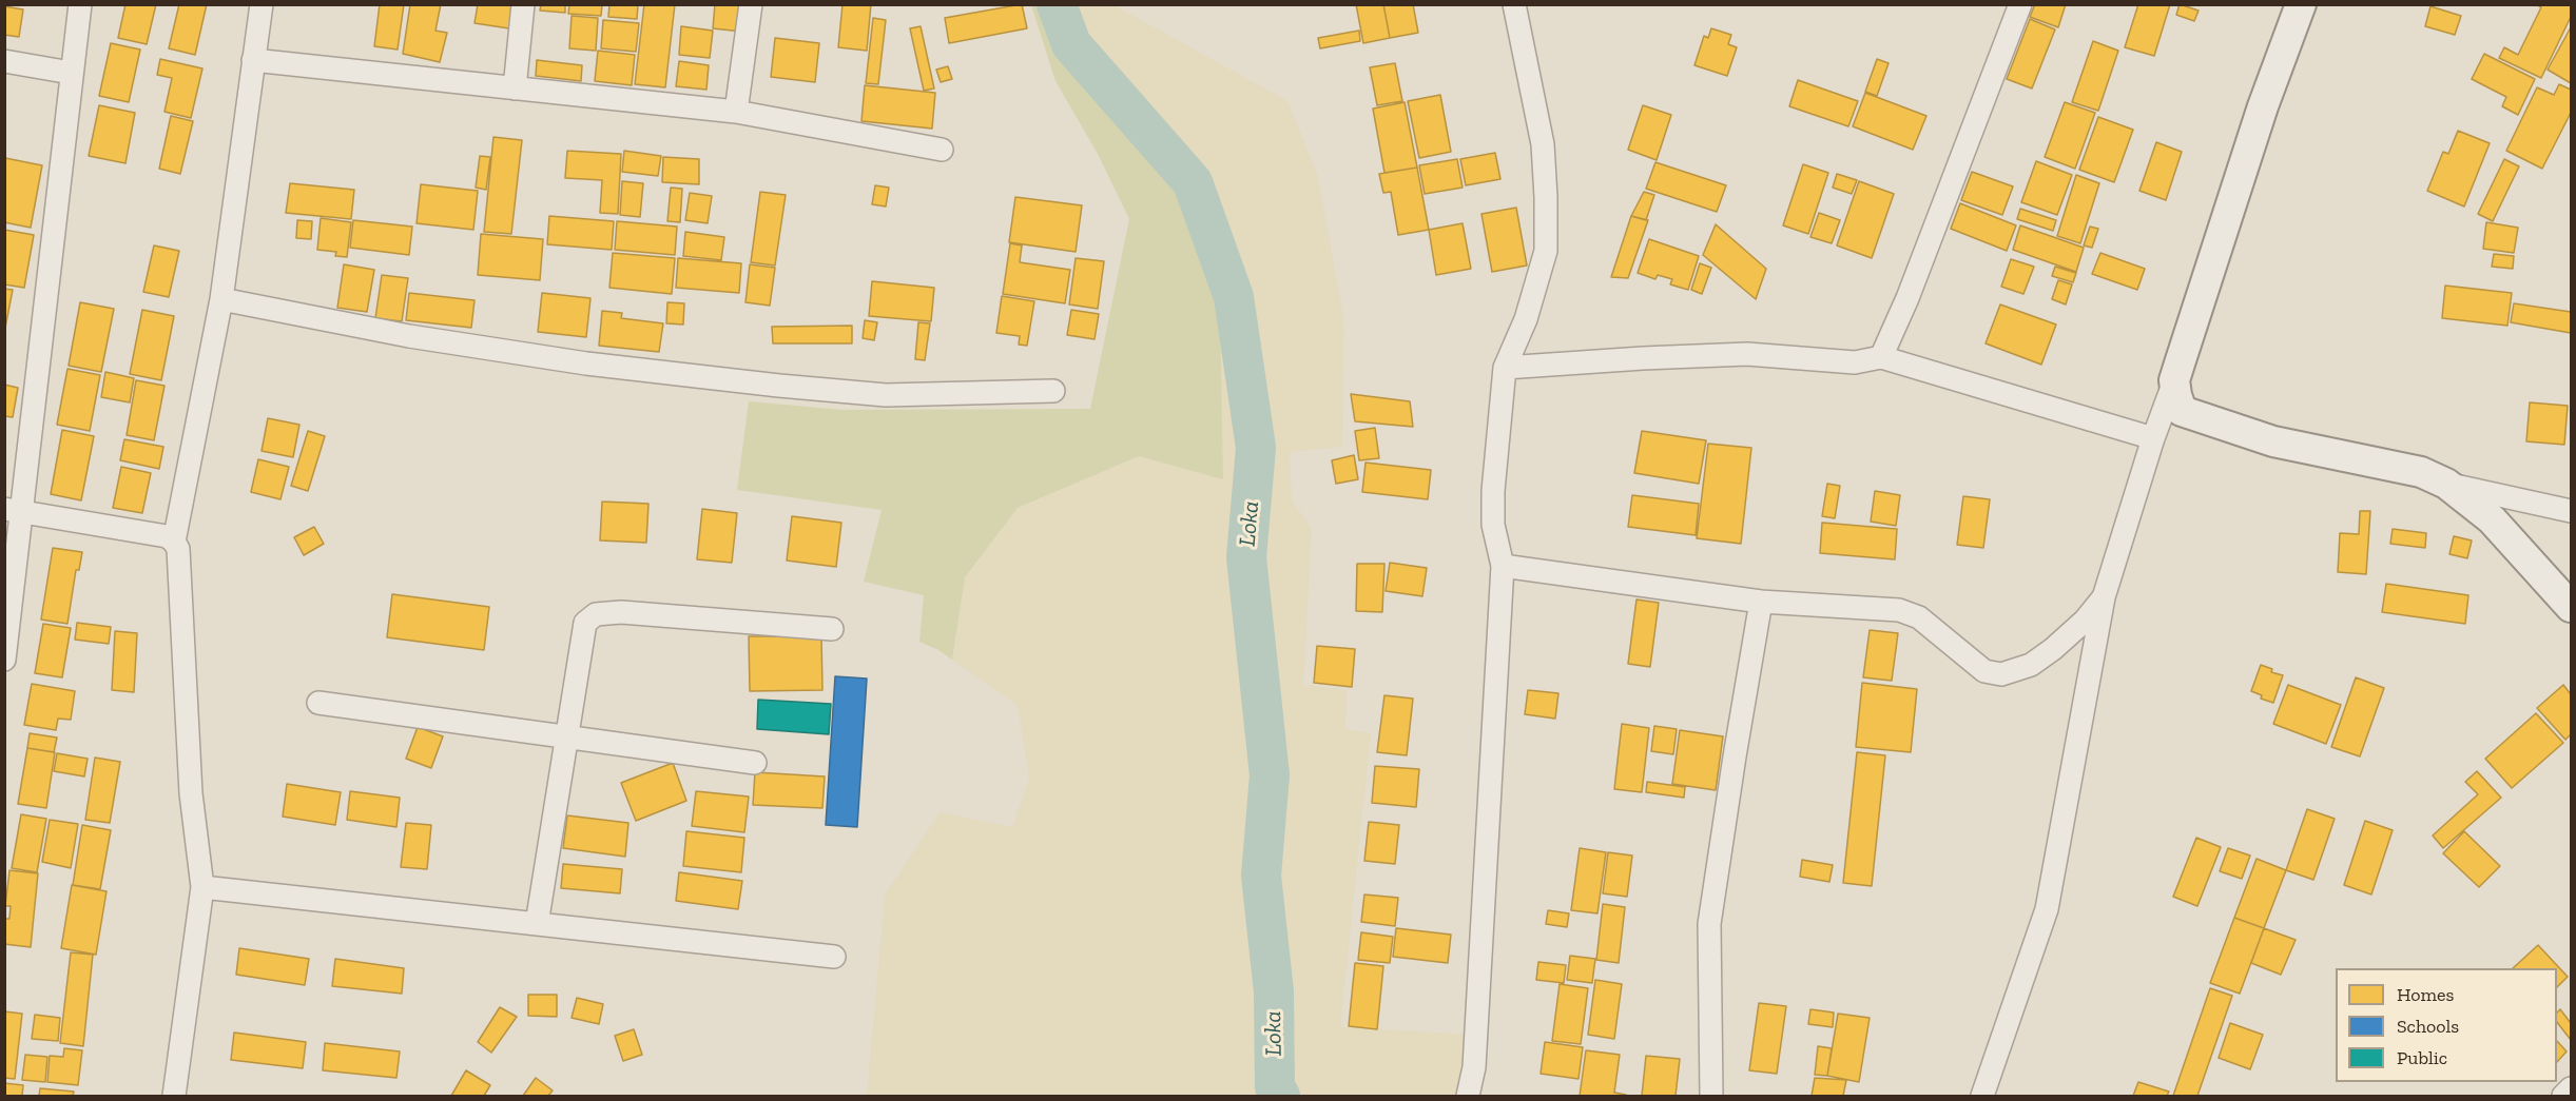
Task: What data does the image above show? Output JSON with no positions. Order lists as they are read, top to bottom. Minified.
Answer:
{"water":["Loka"],"legend":["Homes","Schools","Public"]}
